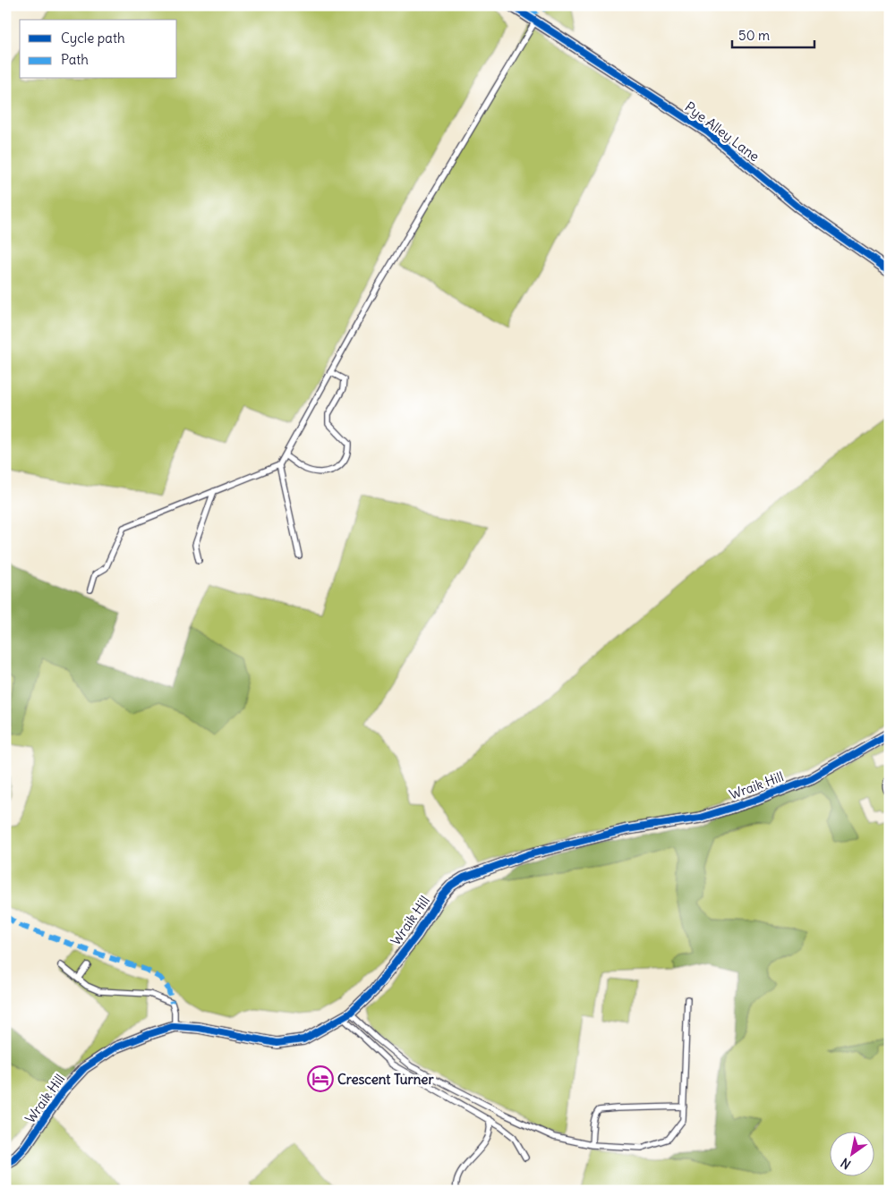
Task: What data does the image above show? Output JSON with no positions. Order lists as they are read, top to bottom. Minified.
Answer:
{"streets":{"street":["Pye Alley Lane","Wraik Hill"]},"places":{"hotel":["Crescent Turner"]},"legend":["Cycle path","Path"],"scale_bar":"50 m","north":"bottom left"}
